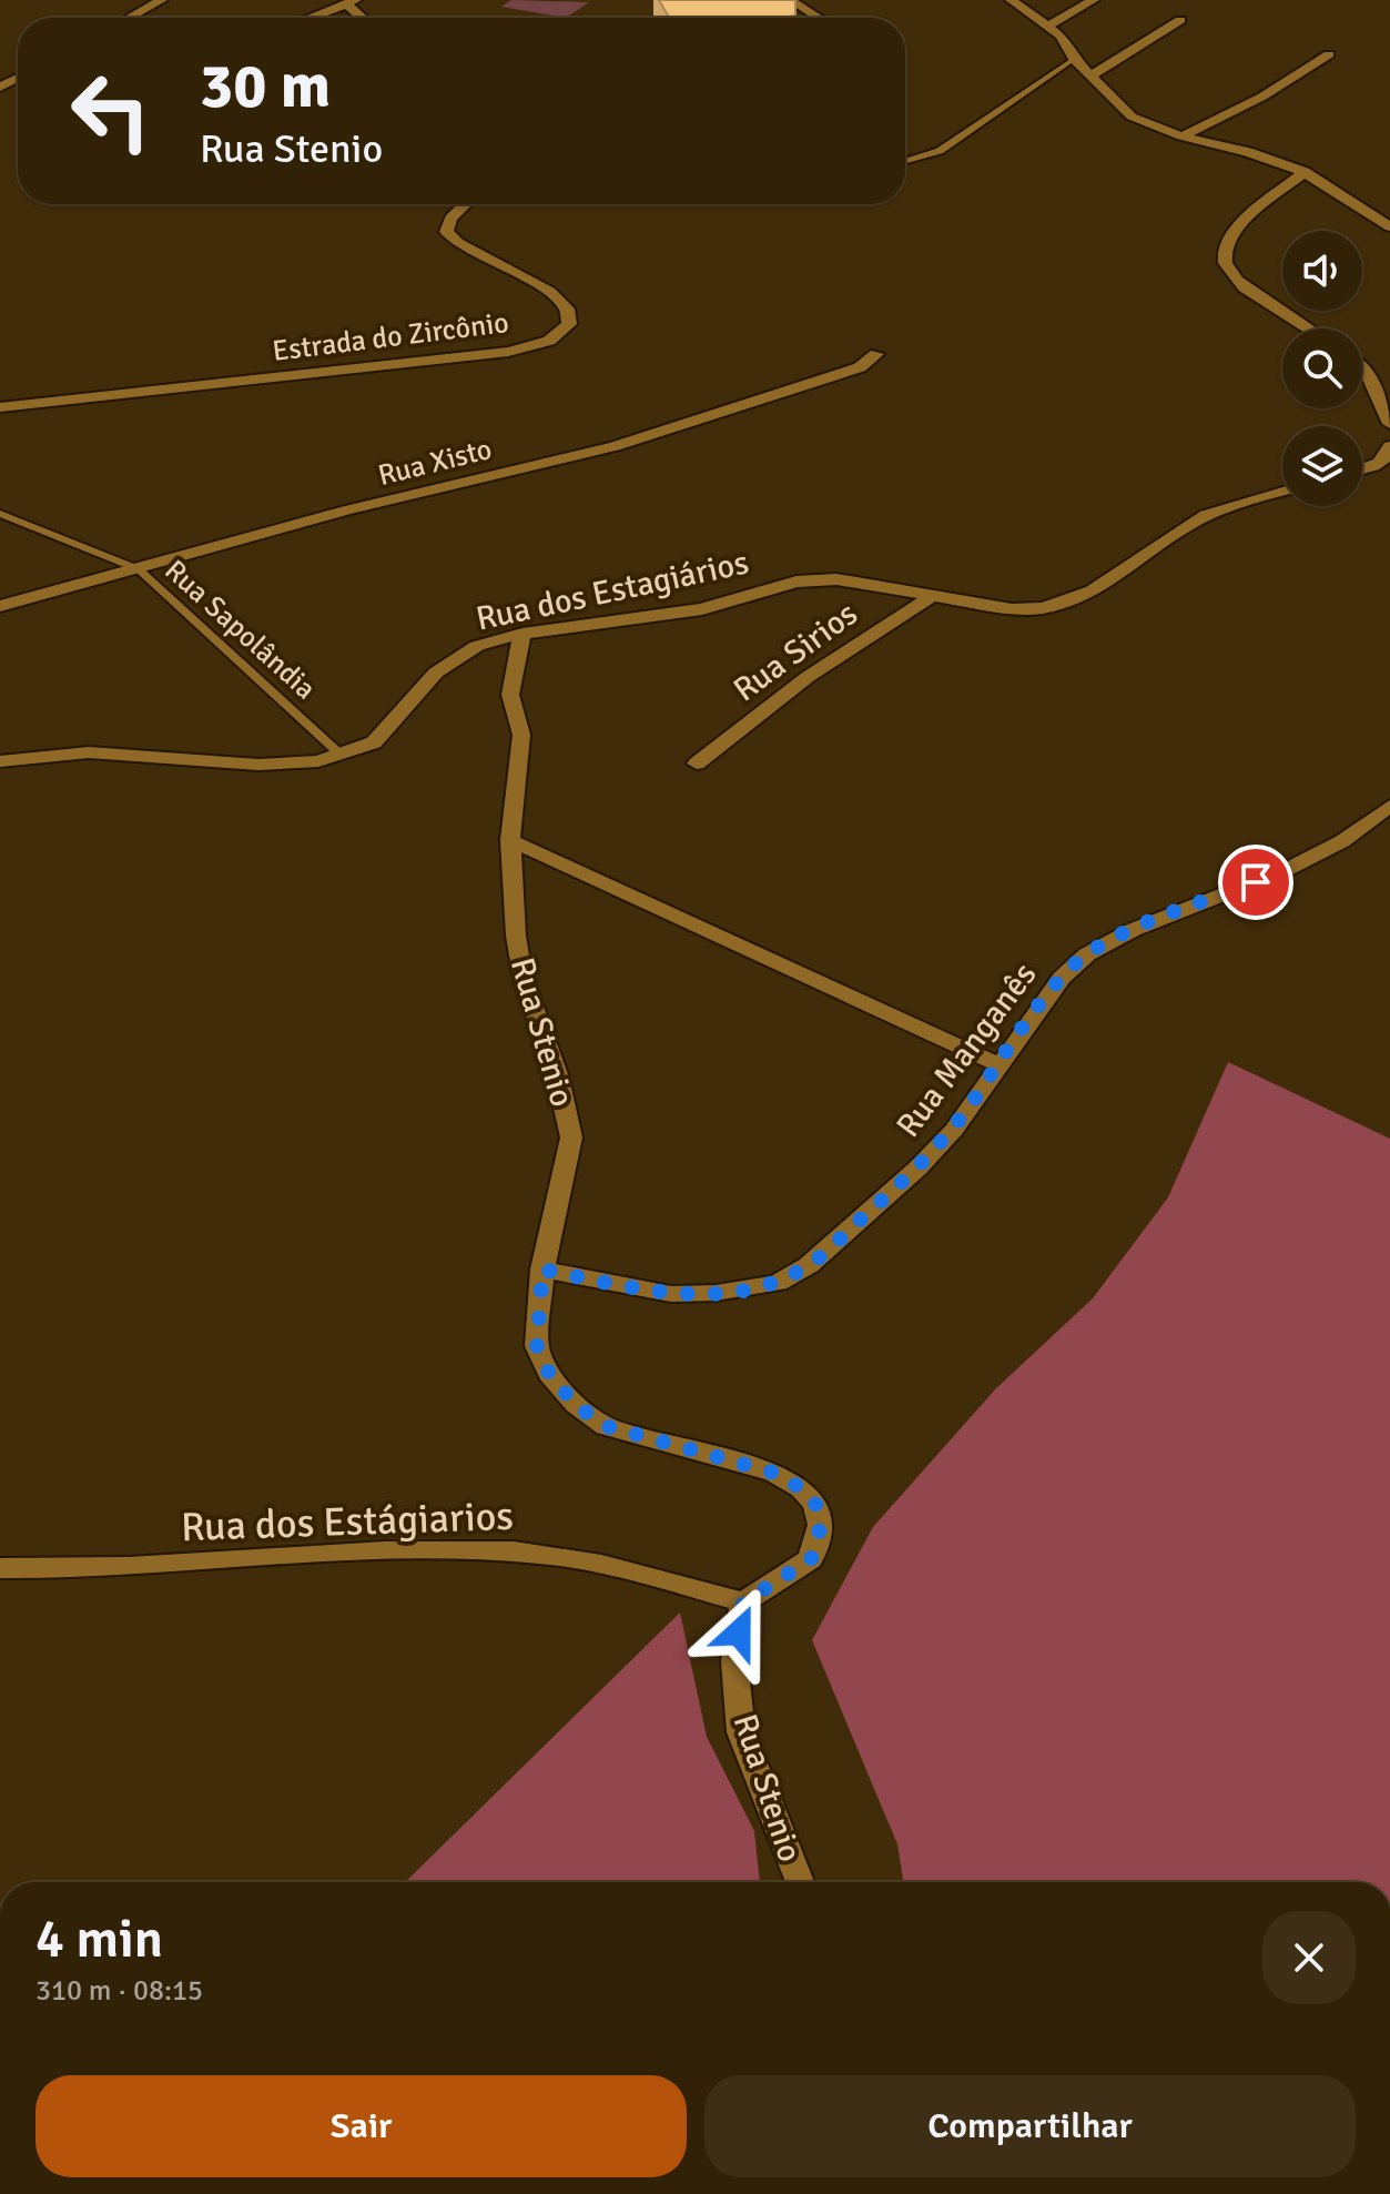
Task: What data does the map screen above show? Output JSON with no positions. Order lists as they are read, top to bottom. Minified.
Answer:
{"streets":{"street":["Estrada do Zircônio","Rua Xisto","Rua dos Estagiários","Rua Sirios","Rua Stenio","Rua Manganês","Rua dos Estágiarios"],"lane":["Rua Sapolândia"]},"crossings":[["Rua Xisto","Rua Sapolândia"],["Rua dos Estagiários","Rua Sapolândia"],["Rua dos Estagiários","Rua Sirios"],["Rua dos Estagiários","Rua Stenio"],["Rua Stenio","Rua Manganês"],["Rua Stenio","Rua dos Estágiarios"]],"page":{"turn":["30 m","Rua Stenio"],"heading":["4 min","310 m · 08:15"],"buttons":["Sair","Compartilhar"]}}
